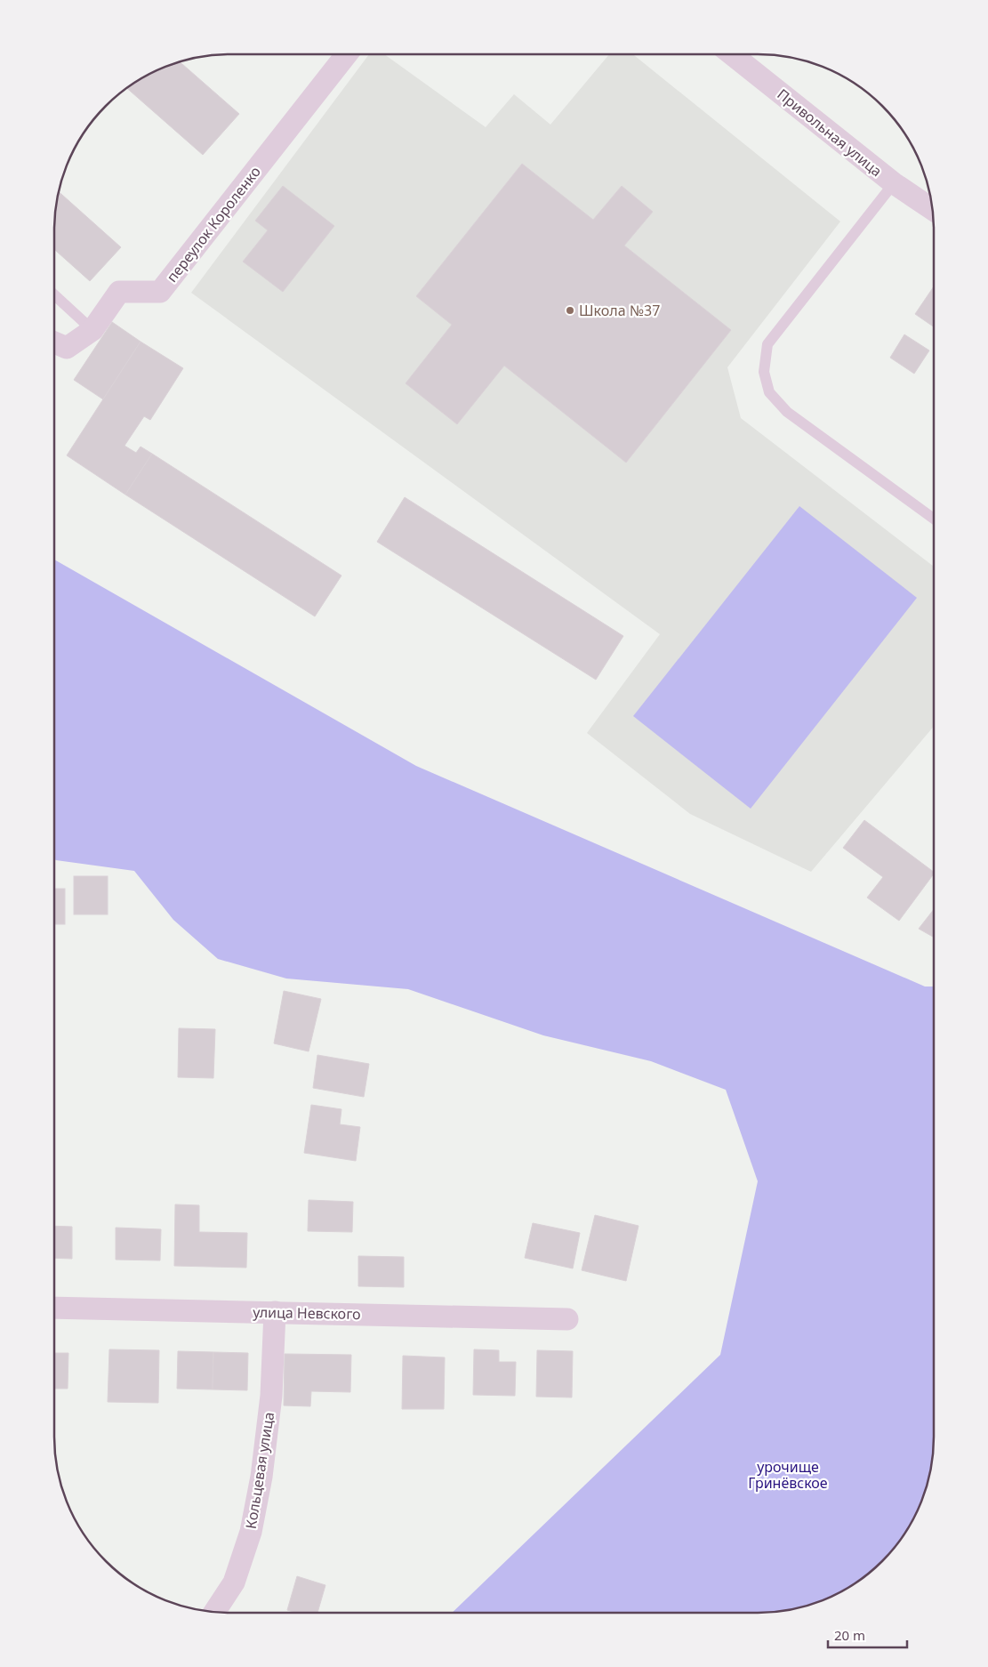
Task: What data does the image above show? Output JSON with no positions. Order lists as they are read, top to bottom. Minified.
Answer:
{"streets":{"street":["Привольная улица","переулок Короленко","улица Невского","Кольцевая улица"]},"crossings":[["улица Невского","Кольцевая улица"]],"parks":["урочище Гринёвское"],"places":["Школа №37"],"scale_bar":"20 m"}
